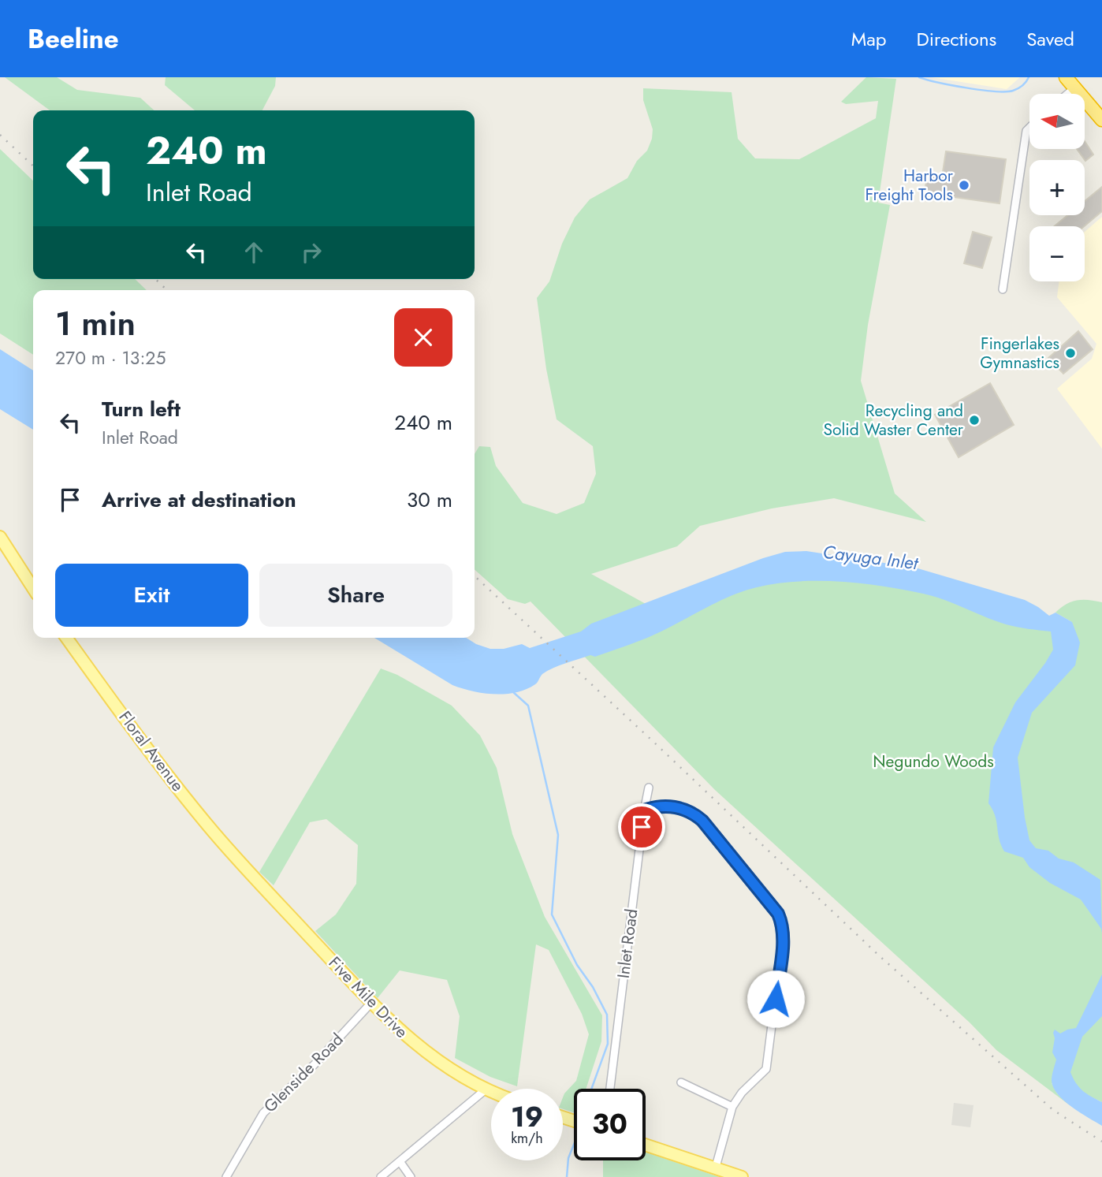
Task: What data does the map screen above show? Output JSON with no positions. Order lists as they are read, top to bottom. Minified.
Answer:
{"streets":{"main road":["Floral Avenue","Five Mile Drive"],"street":["Inlet Road","Glenside Road"]},"crossings":[["Floral Avenue","Five Mile Drive"],["Five Mile Drive","Glenside Road"]],"water":["Cayuga Inlet"],"parks":["Negundo Woods"],"places":["Harbor Freight Tools","Fingerlakes Gymnastics","Recycling and Solid Waster Center"],"north":"left","page":{"header":"Beeline","nav":["Map","Directions","Saved"],"map_buttons":["+","−"],"turn":["240 m","Inlet Road"],"heading":["1 min","270 m · 13:25"],"list":[{"name":"Turn left","note":"Inlet Road","value":"240 m"},{"name":"Arrive at destination","value":"30 m"}],"buttons":["Exit","Share"],"speed":"19 km/h","limit":"30"}}
